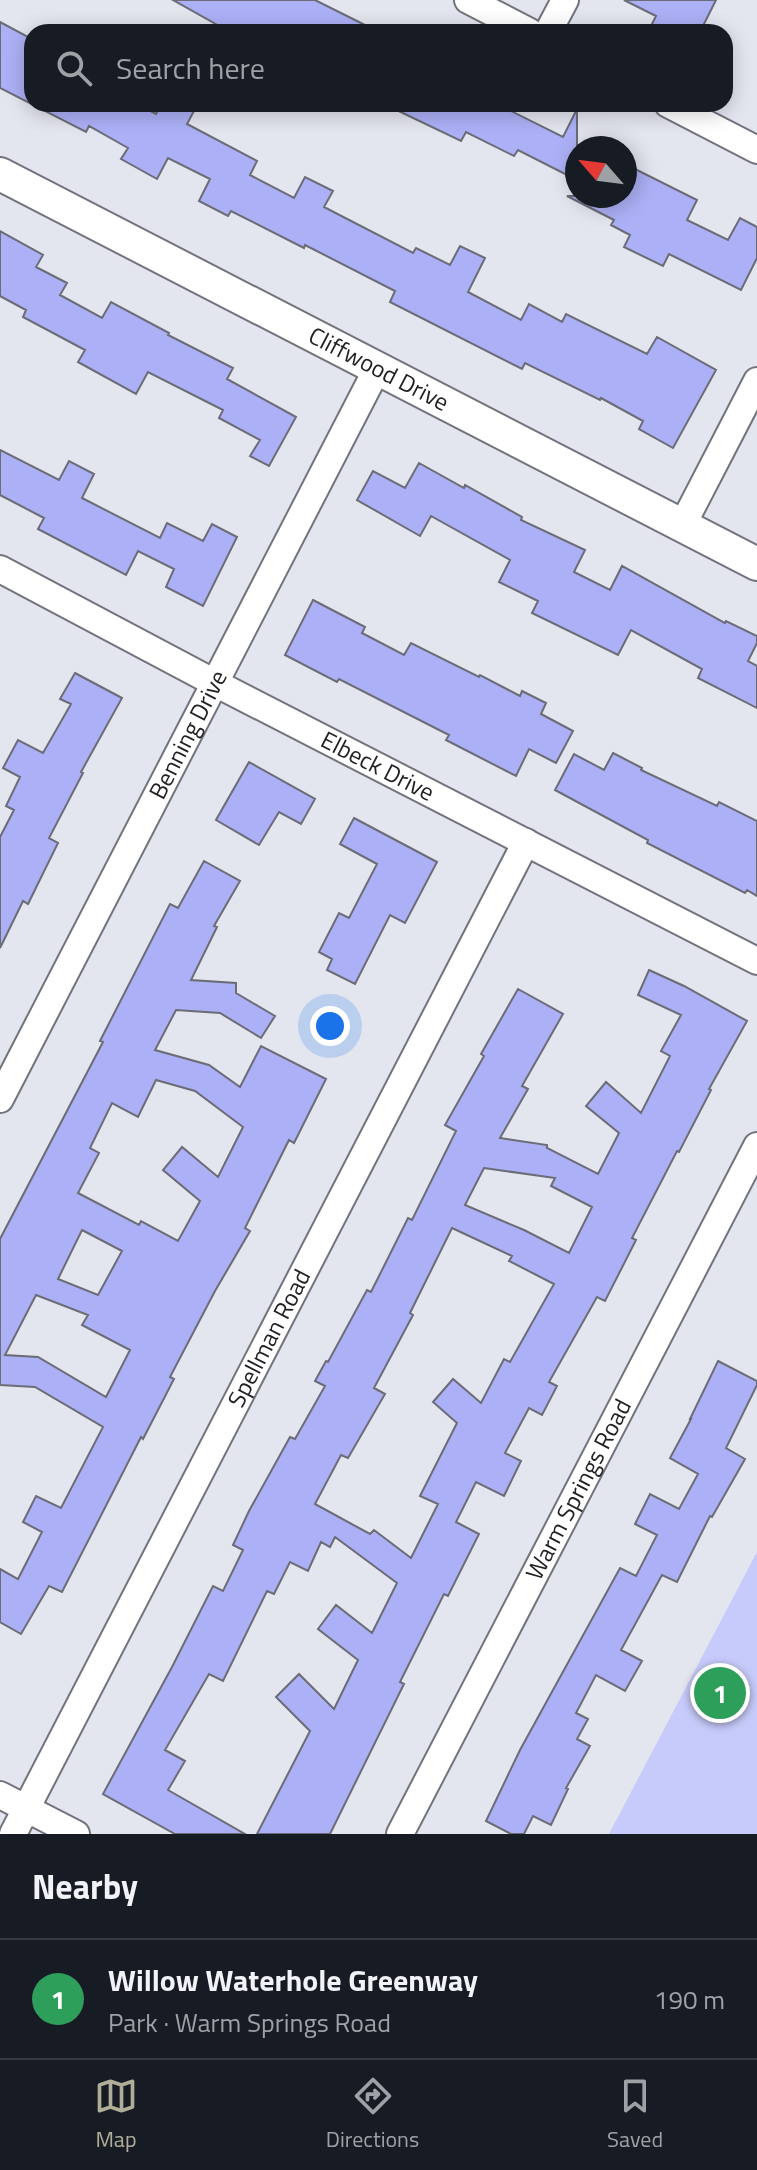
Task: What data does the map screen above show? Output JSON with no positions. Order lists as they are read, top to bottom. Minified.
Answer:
{"streets":{"street":["Cliffwood Drive","Benning Drive","Elbeck Drive","Spellman Road","Warm Springs Road"]},"crossings":[["Cliffwood Drive","Benning Drive"],["Benning Drive","Elbeck Drive"],["Elbeck Drive","Spellman Road"]],"north":"top left","page":{"search":"Search here","pins":"1","heading":"Nearby","list":[{"mark":"1","name":"Willow Waterhole Greenway","note":"Park · Warm Springs Road","value":"190 m"}],"nav":["Map","Directions","Saved"]}}
